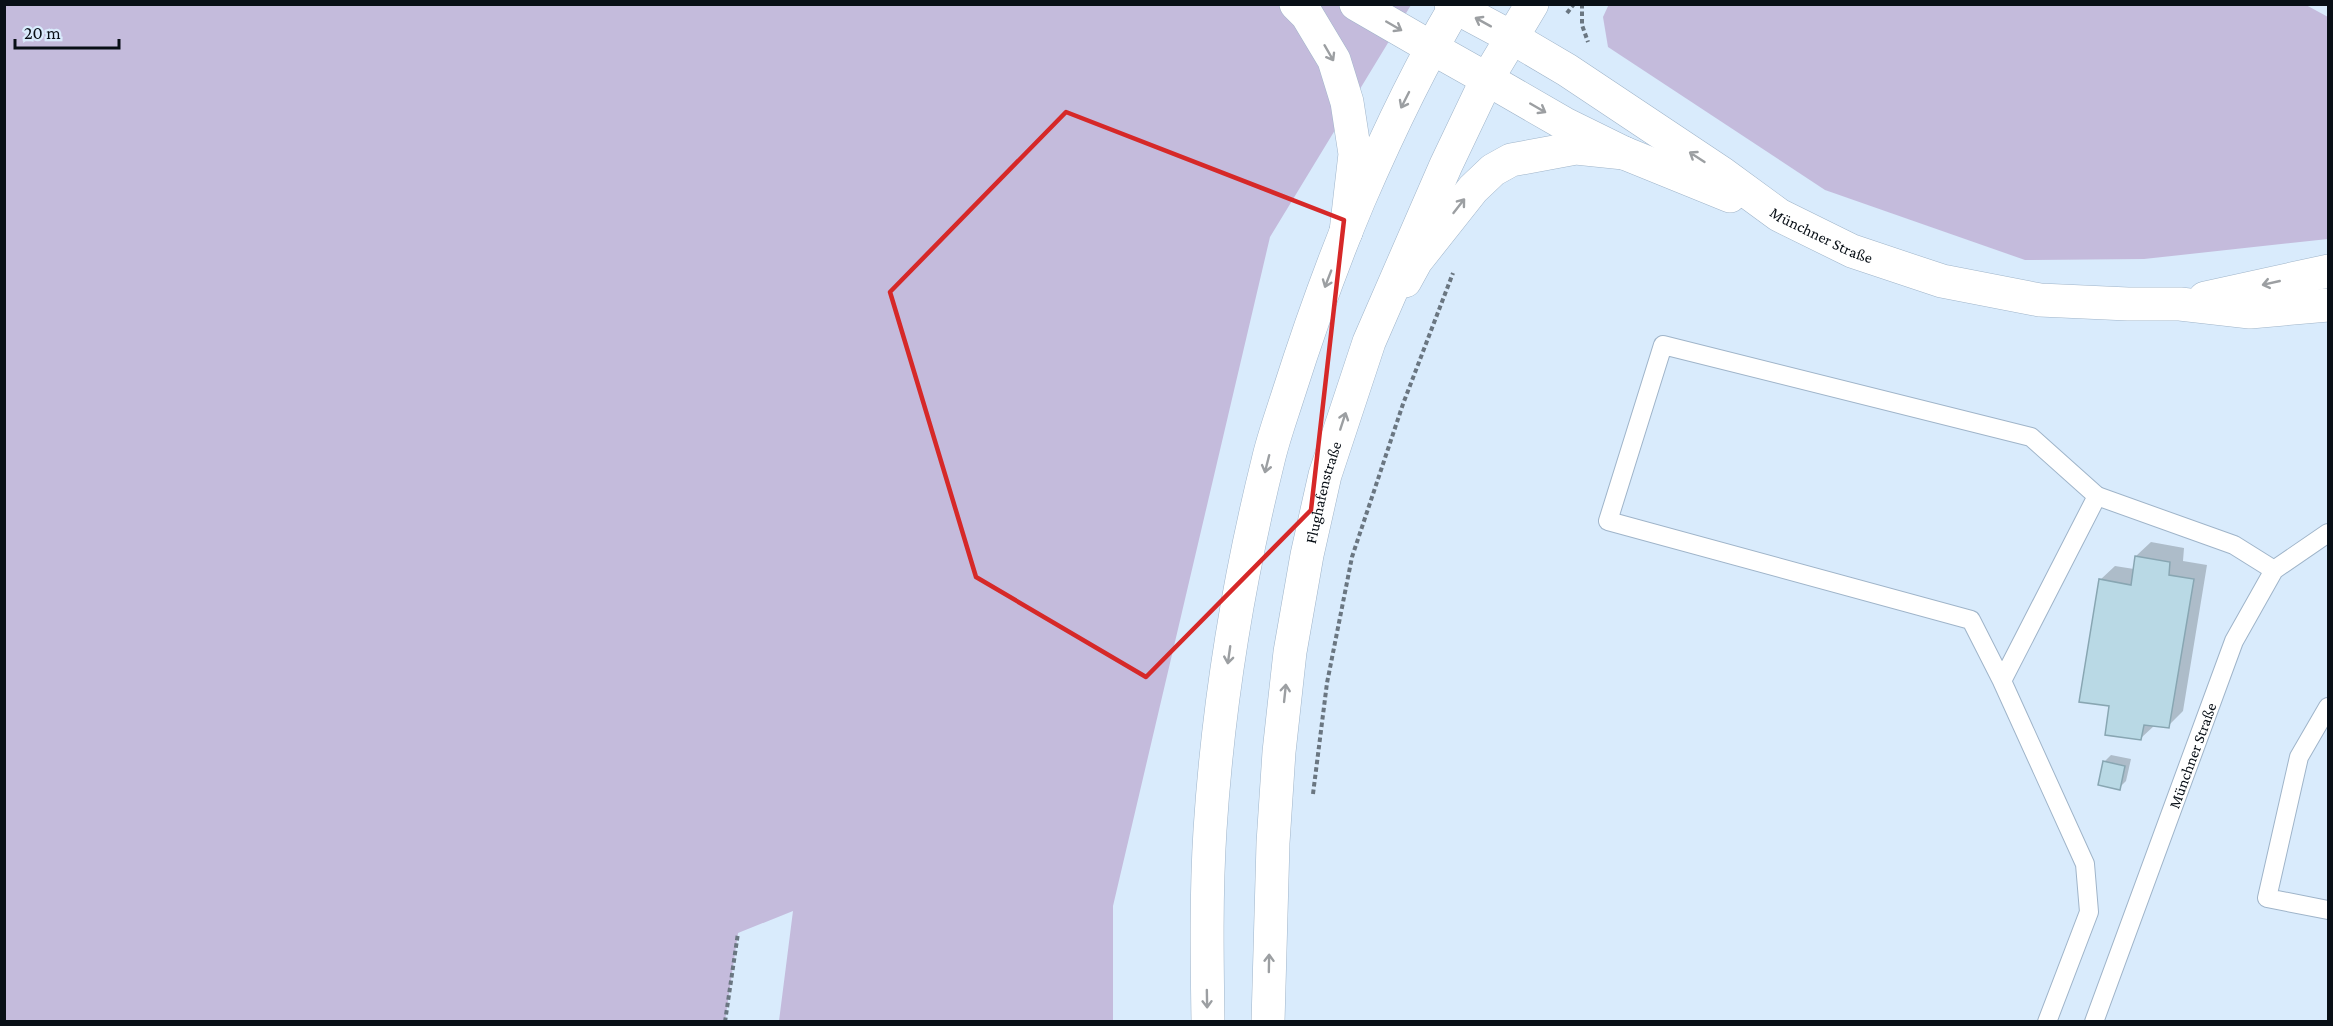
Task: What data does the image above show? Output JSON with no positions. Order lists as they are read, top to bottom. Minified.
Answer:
{"streets":{"main road":["Münchner Straße","Flughafenstraße"]},"crossings":[["Münchner Straße","Flughafenstraße"]],"scale_bar":"20 m"}
